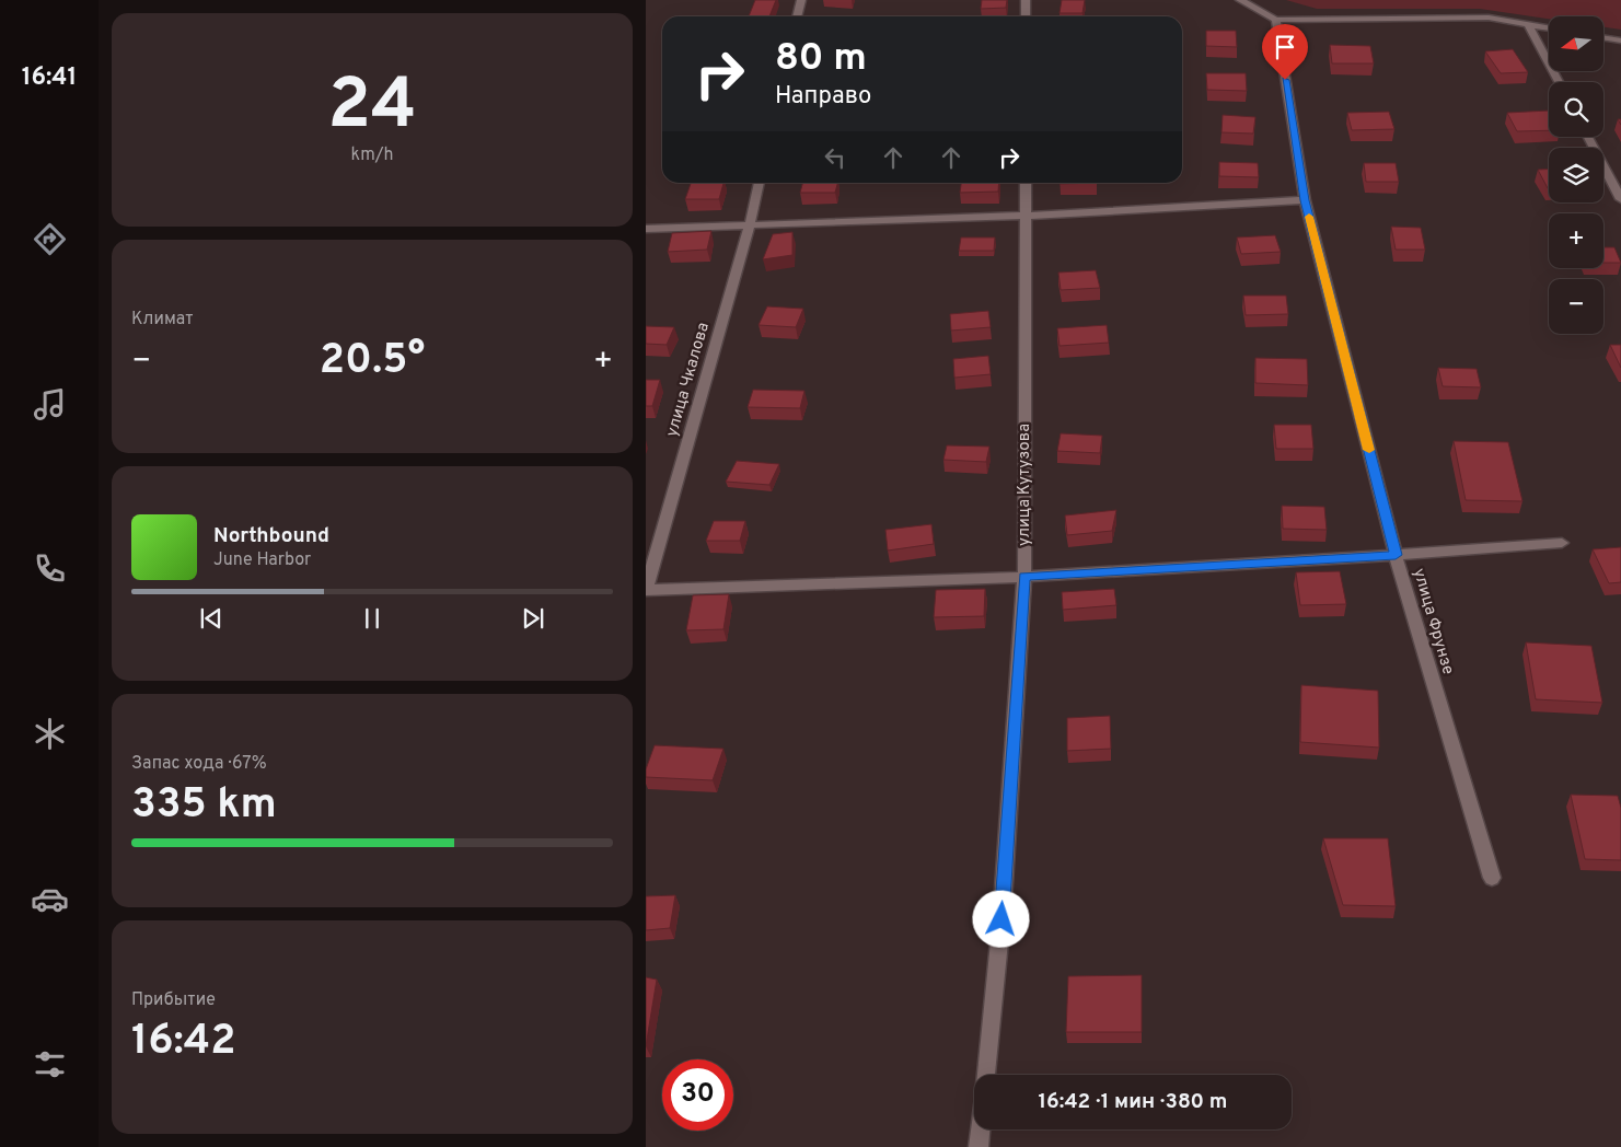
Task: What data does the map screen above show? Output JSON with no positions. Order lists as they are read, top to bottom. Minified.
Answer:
{"streets":{"street":["улица Чкалова","улица Кутузова","улица Фрунзе"]},"north":"left","page":{"tabs":"16:41","tile":[["24","km/h"],"Климат",["Запас хода · 67%","335 km"],["Прибытие","16:42"]],"map_buttons":["+","−"],"turn":["80 m","Направо"],"heat":["−","20.5°","+"],"song":["Northbound","June Harbor"],"limit":"30","trip":"16:42 · 1 мин · 380 m"}}
